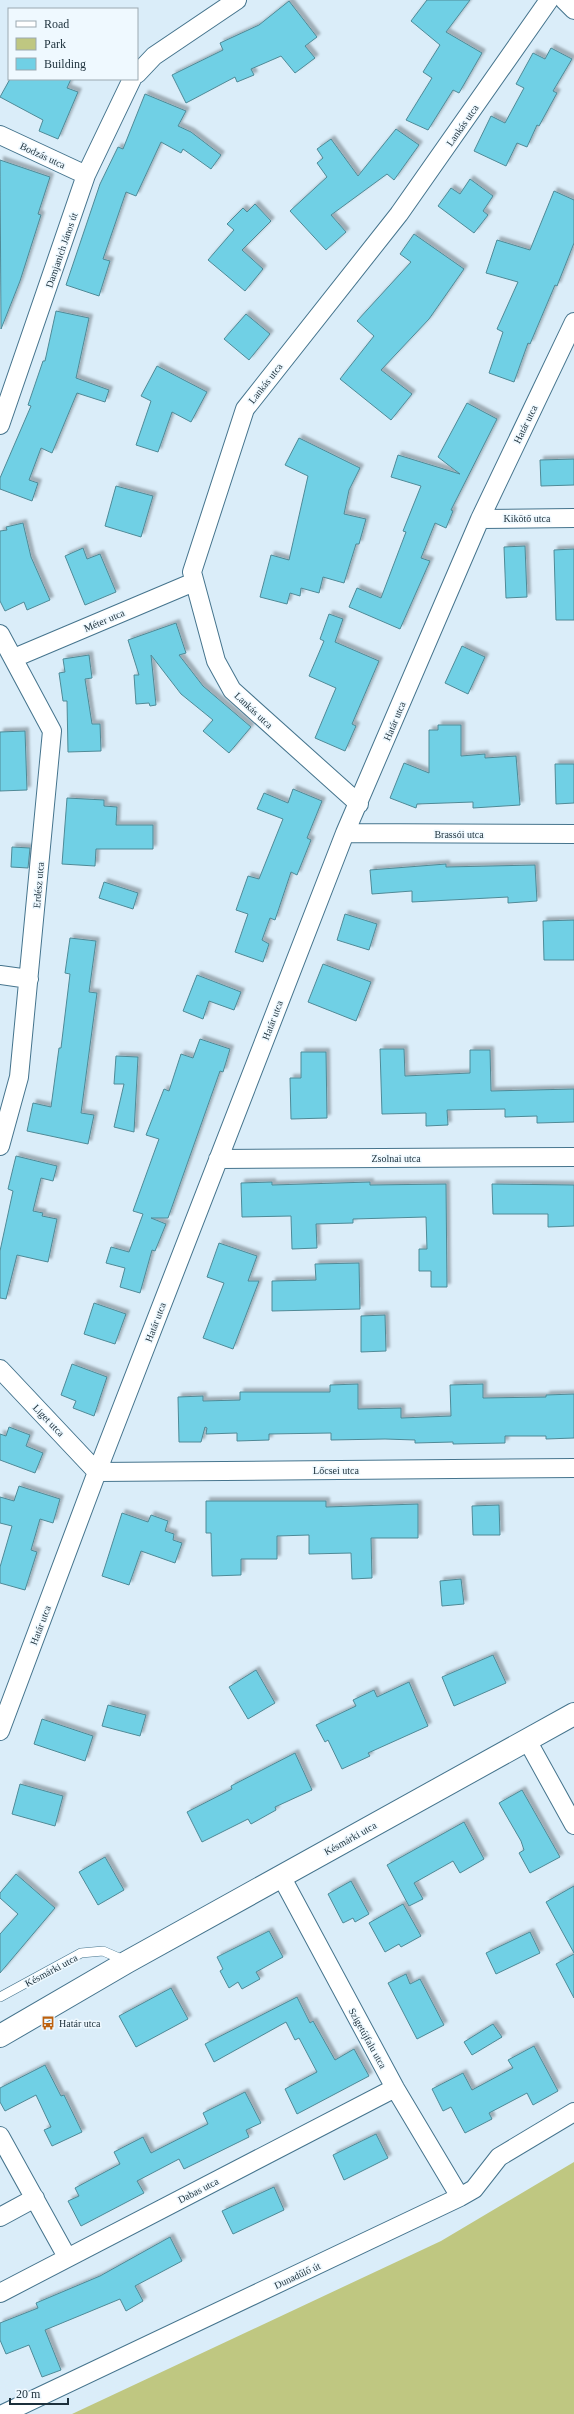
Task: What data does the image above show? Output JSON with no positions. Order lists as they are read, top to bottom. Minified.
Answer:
{"streets":{"street":["Lankás utca","Bodzás utca","Damjanich János út","Határ utca","Kikötő utca","Méter utca","Brassói utca","Erdész utca","Zsolnai utca","Liget utca","Lőcsei utca","Késmárki utca","Szigetújfalu utca","Dabas utca","Dunadűlő út"]},"crossings":[["Lankás utca","Határ utca"],["Lankás utca","Méter utca"],["Bodzás utca","Damjanich János út"],["Határ utca","Kikötő utca"],["Határ utca","Brassói utca"],["Határ utca","Zsolnai utca"],["Határ utca","Liget utca"],["Határ utca","Lőcsei utca"],["Méter utca","Erdész utca"],["Liget utca","Lőcsei utca"],["Késmárki utca","Szigetújfalu utca"],["Szigetújfalu utca","Dabas utca"],["Szigetújfalu utca","Dunadűlő út"]],"places":{"bus stop":["Határ utca"]},"legend":["Road","Park","Building"],"scale_bar":"20 m"}
